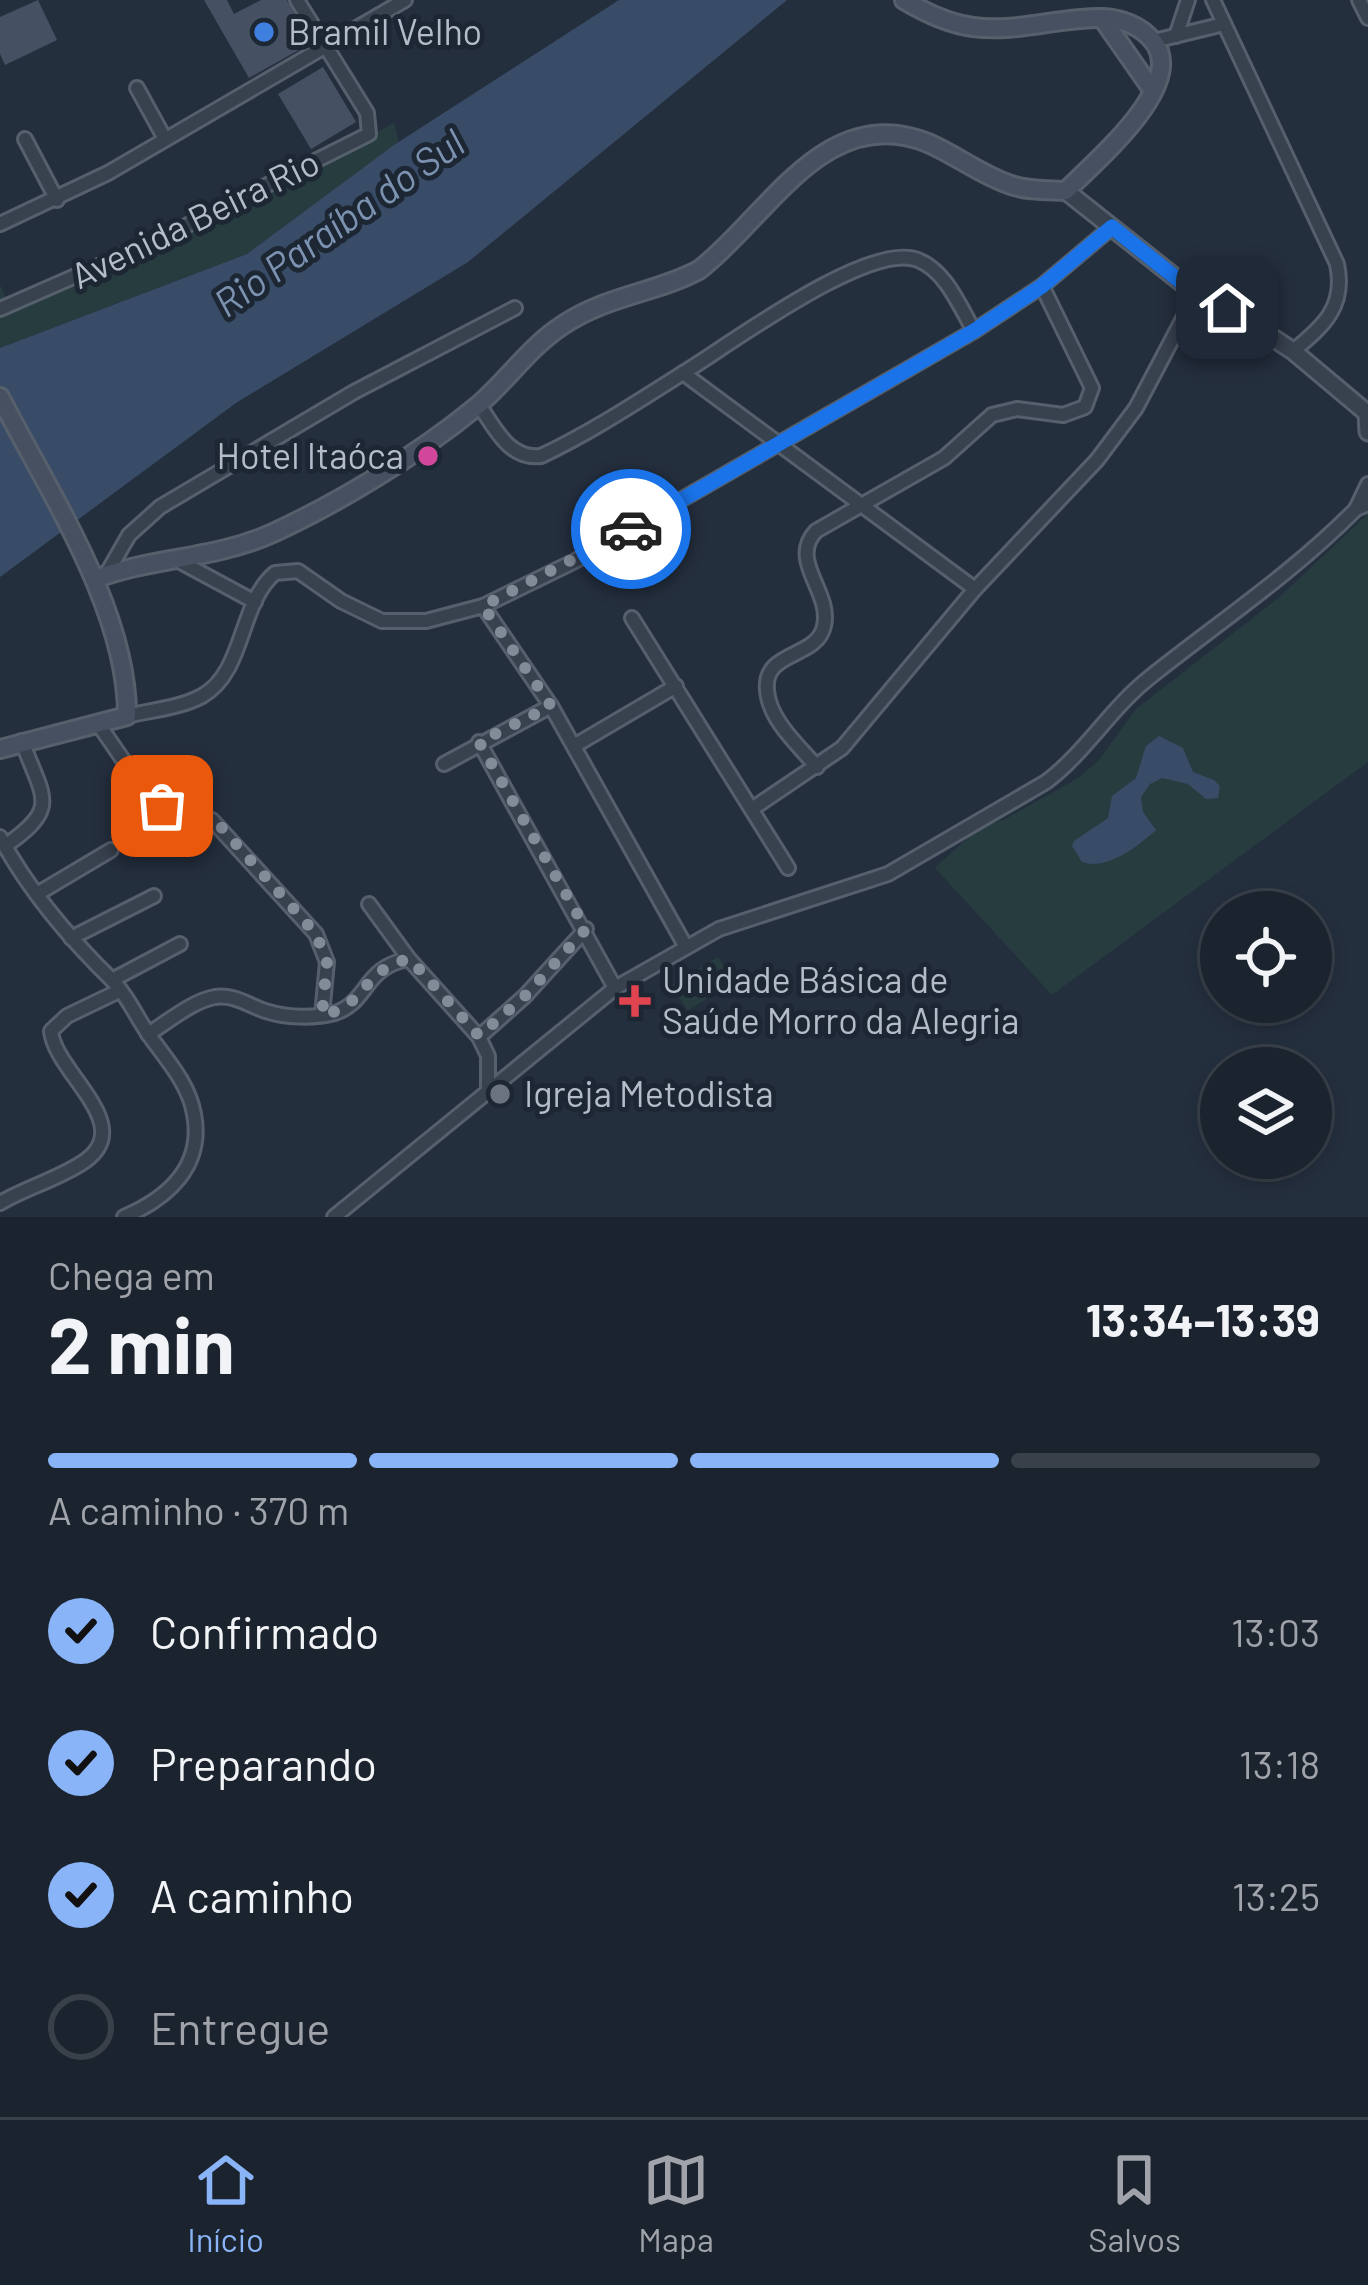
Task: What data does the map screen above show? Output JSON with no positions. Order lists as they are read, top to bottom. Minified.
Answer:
{"streets":{"street":["Avenida Beira Rio"]},"water":["Rio Paraíba do Sul"],"places":{"other":["Bramil Velho","Hotel Itaóca","Igreja Metodista"],"health":["Unidade Básica de Saúde Morro da Alegria"]},"page":{"heading":["2 min","Chega em","13:34–13:39"],"bar":"A caminho · 370 m","list":[["Confirmado","13:03"],["Preparando","13:18"],["A caminho","13:25"],"Entregue"],"tabs":["Início","Mapa","Salvos"]}}
